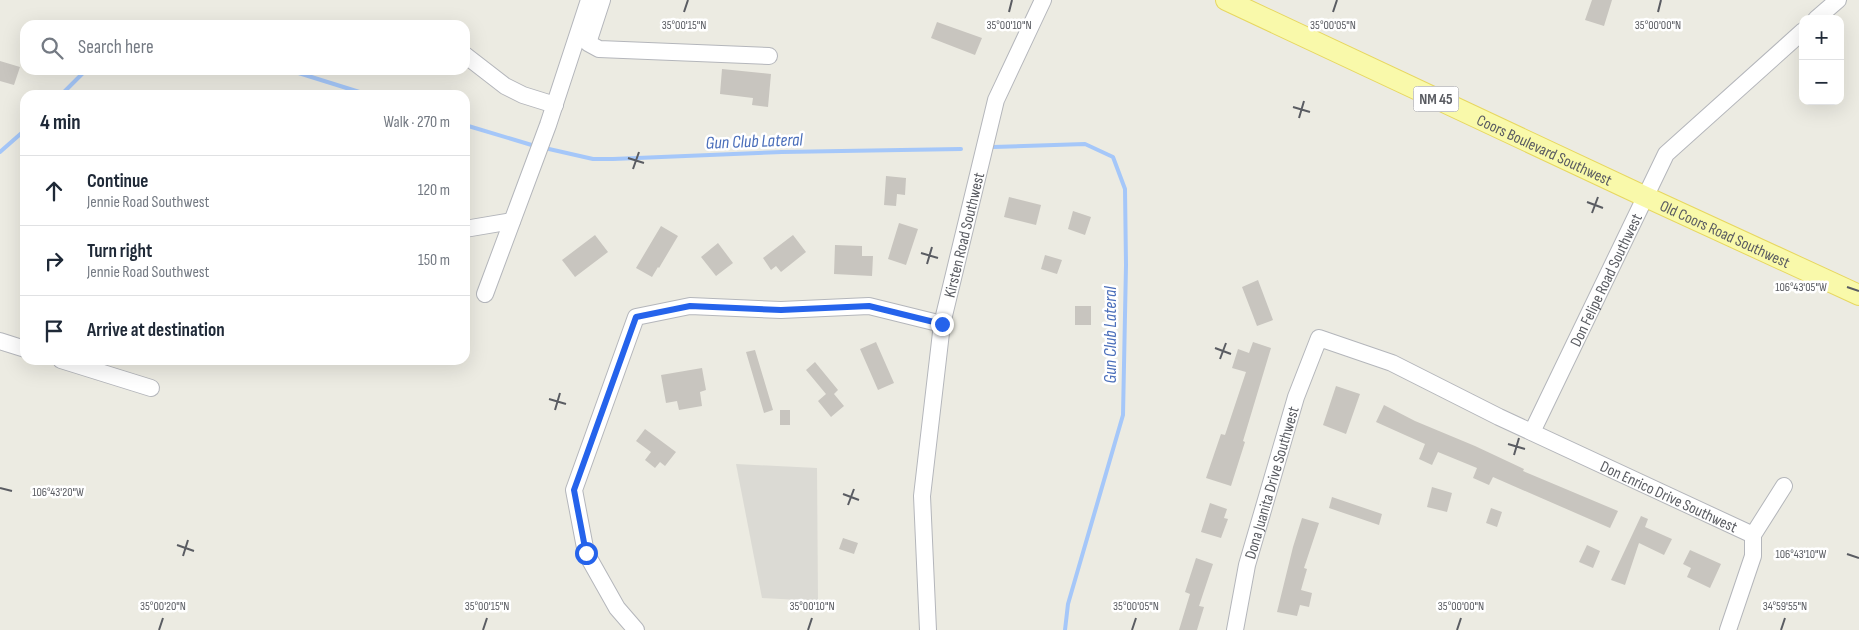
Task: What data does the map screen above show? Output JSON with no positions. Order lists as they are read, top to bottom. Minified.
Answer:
{"streets":{"main road":["NM 45","Coors Boulevard Southwest","Old Coors Road Southwest"],"street":["Kirsten Road Southwest","Don Felipe Road Southwest","Dona Juanita Drive Southwest","Don Enrico Drive Southwest"]},"crossings":[["Coors Boulevard Southwest","Old Coors Road Southwest"],["Coors Boulevard Southwest","Don Felipe Road Southwest"],["Old Coors Road Southwest","Don Felipe Road Southwest"],["Don Felipe Road Southwest","Dona Juanita Drive Southwest"],["Don Felipe Road Southwest","Don Enrico Drive Southwest"],["Dona Juanita Drive Southwest","Don Enrico Drive Southwest"]],"water":["Gun Club Lateral"],"page":{"map_buttons":["+","−"],"search":"Search here","heading":["4 min","Walk · 270 m"],"list":[["Continue","Jennie Road Southwest","120 m"],["Turn right","Jennie Road Southwest","150 m"],"Arrive at destination"]},"coordinates":["35°00'15\"N","35°00'10\"N","35°00'05\"N","35°00'00\"N","106°43'05\"W","106°43'20\"W","106°43'10\"W","35°00'20\"N","34°59'55\"N"]}
